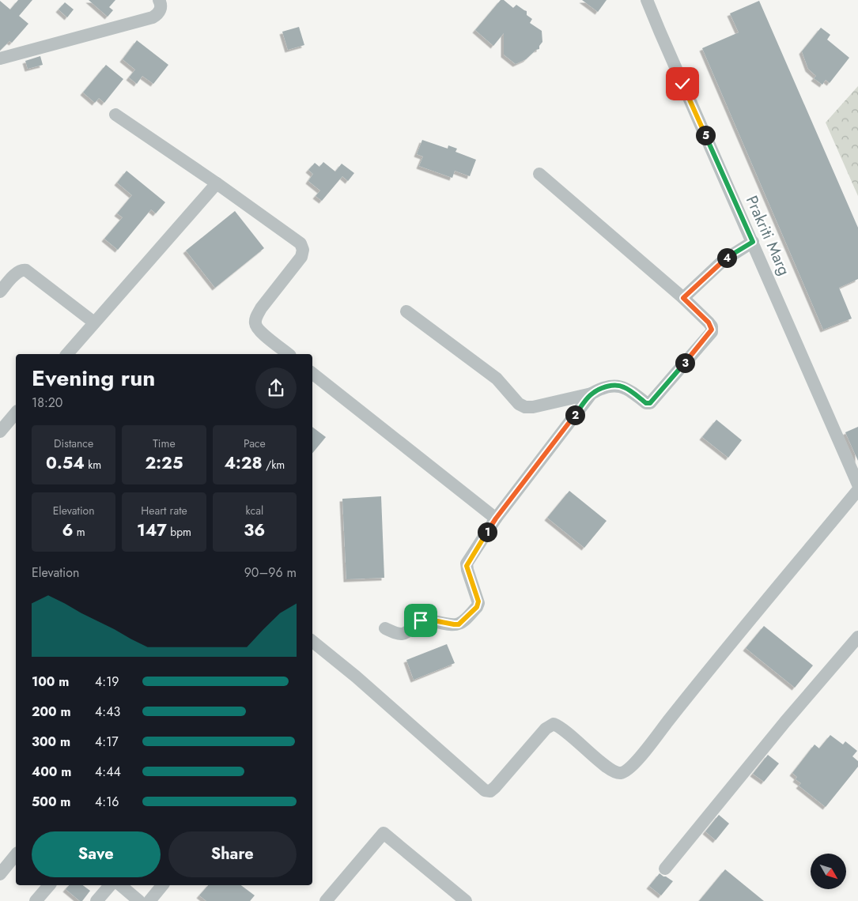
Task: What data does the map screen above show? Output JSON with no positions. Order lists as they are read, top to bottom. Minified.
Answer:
{"streets":{"street":["Prakriti Marg"]},"north":"bottom right","page":{"pins":["5","4","3","2","1"],"heading":["Evening run","18:20"],"stats":[["Distance","0.54 km"],["Time","2:25"],["Pace","4:28 /km"],["Elevation","6 m"],["Heart rate","147 bpm"],["kcal","36"]],"chart":["Elevation","90–96 m"],"list":[{"name":"100 m","note":"4:19"},{"name":"200 m","note":"4:43"},{"name":"300 m","note":"4:17"},{"name":"400 m","note":"4:44"},{"name":"500 m","note":"4:16"}],"buttons":["Save","Share"]}}
